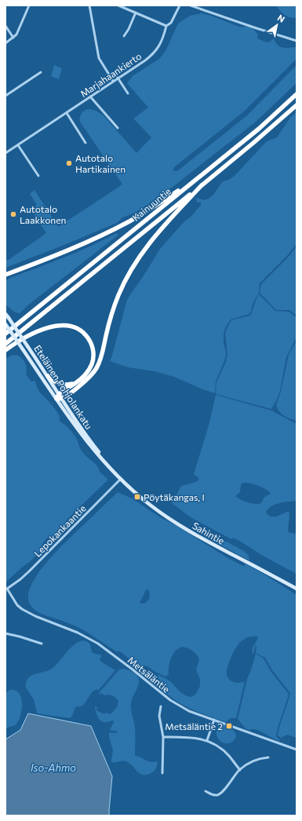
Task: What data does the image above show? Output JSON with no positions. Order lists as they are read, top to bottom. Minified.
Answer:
{"streets":{"highway":["Kainuuntie"],"street":["Marjahaankierto","Eteläinen Pohjolankatu","Lepokankaantie","Sahintie","Metsäläntie"]},"crossings":[["Eteläinen Pohjolankatu","Lepokankaantie"],["Eteläinen Pohjolankatu","Sahintie"],["Lepokankaantie","Sahintie"],["Lepokankaantie","Metsäläntie"]],"water":["Iso-Ahmo"],"places":{"other":["Autotalo Hartikainen","Autotalo Laakkonen"],"transit":["Pöytäkangas, I","Metsäläntie 2"]},"north":"top right"}
